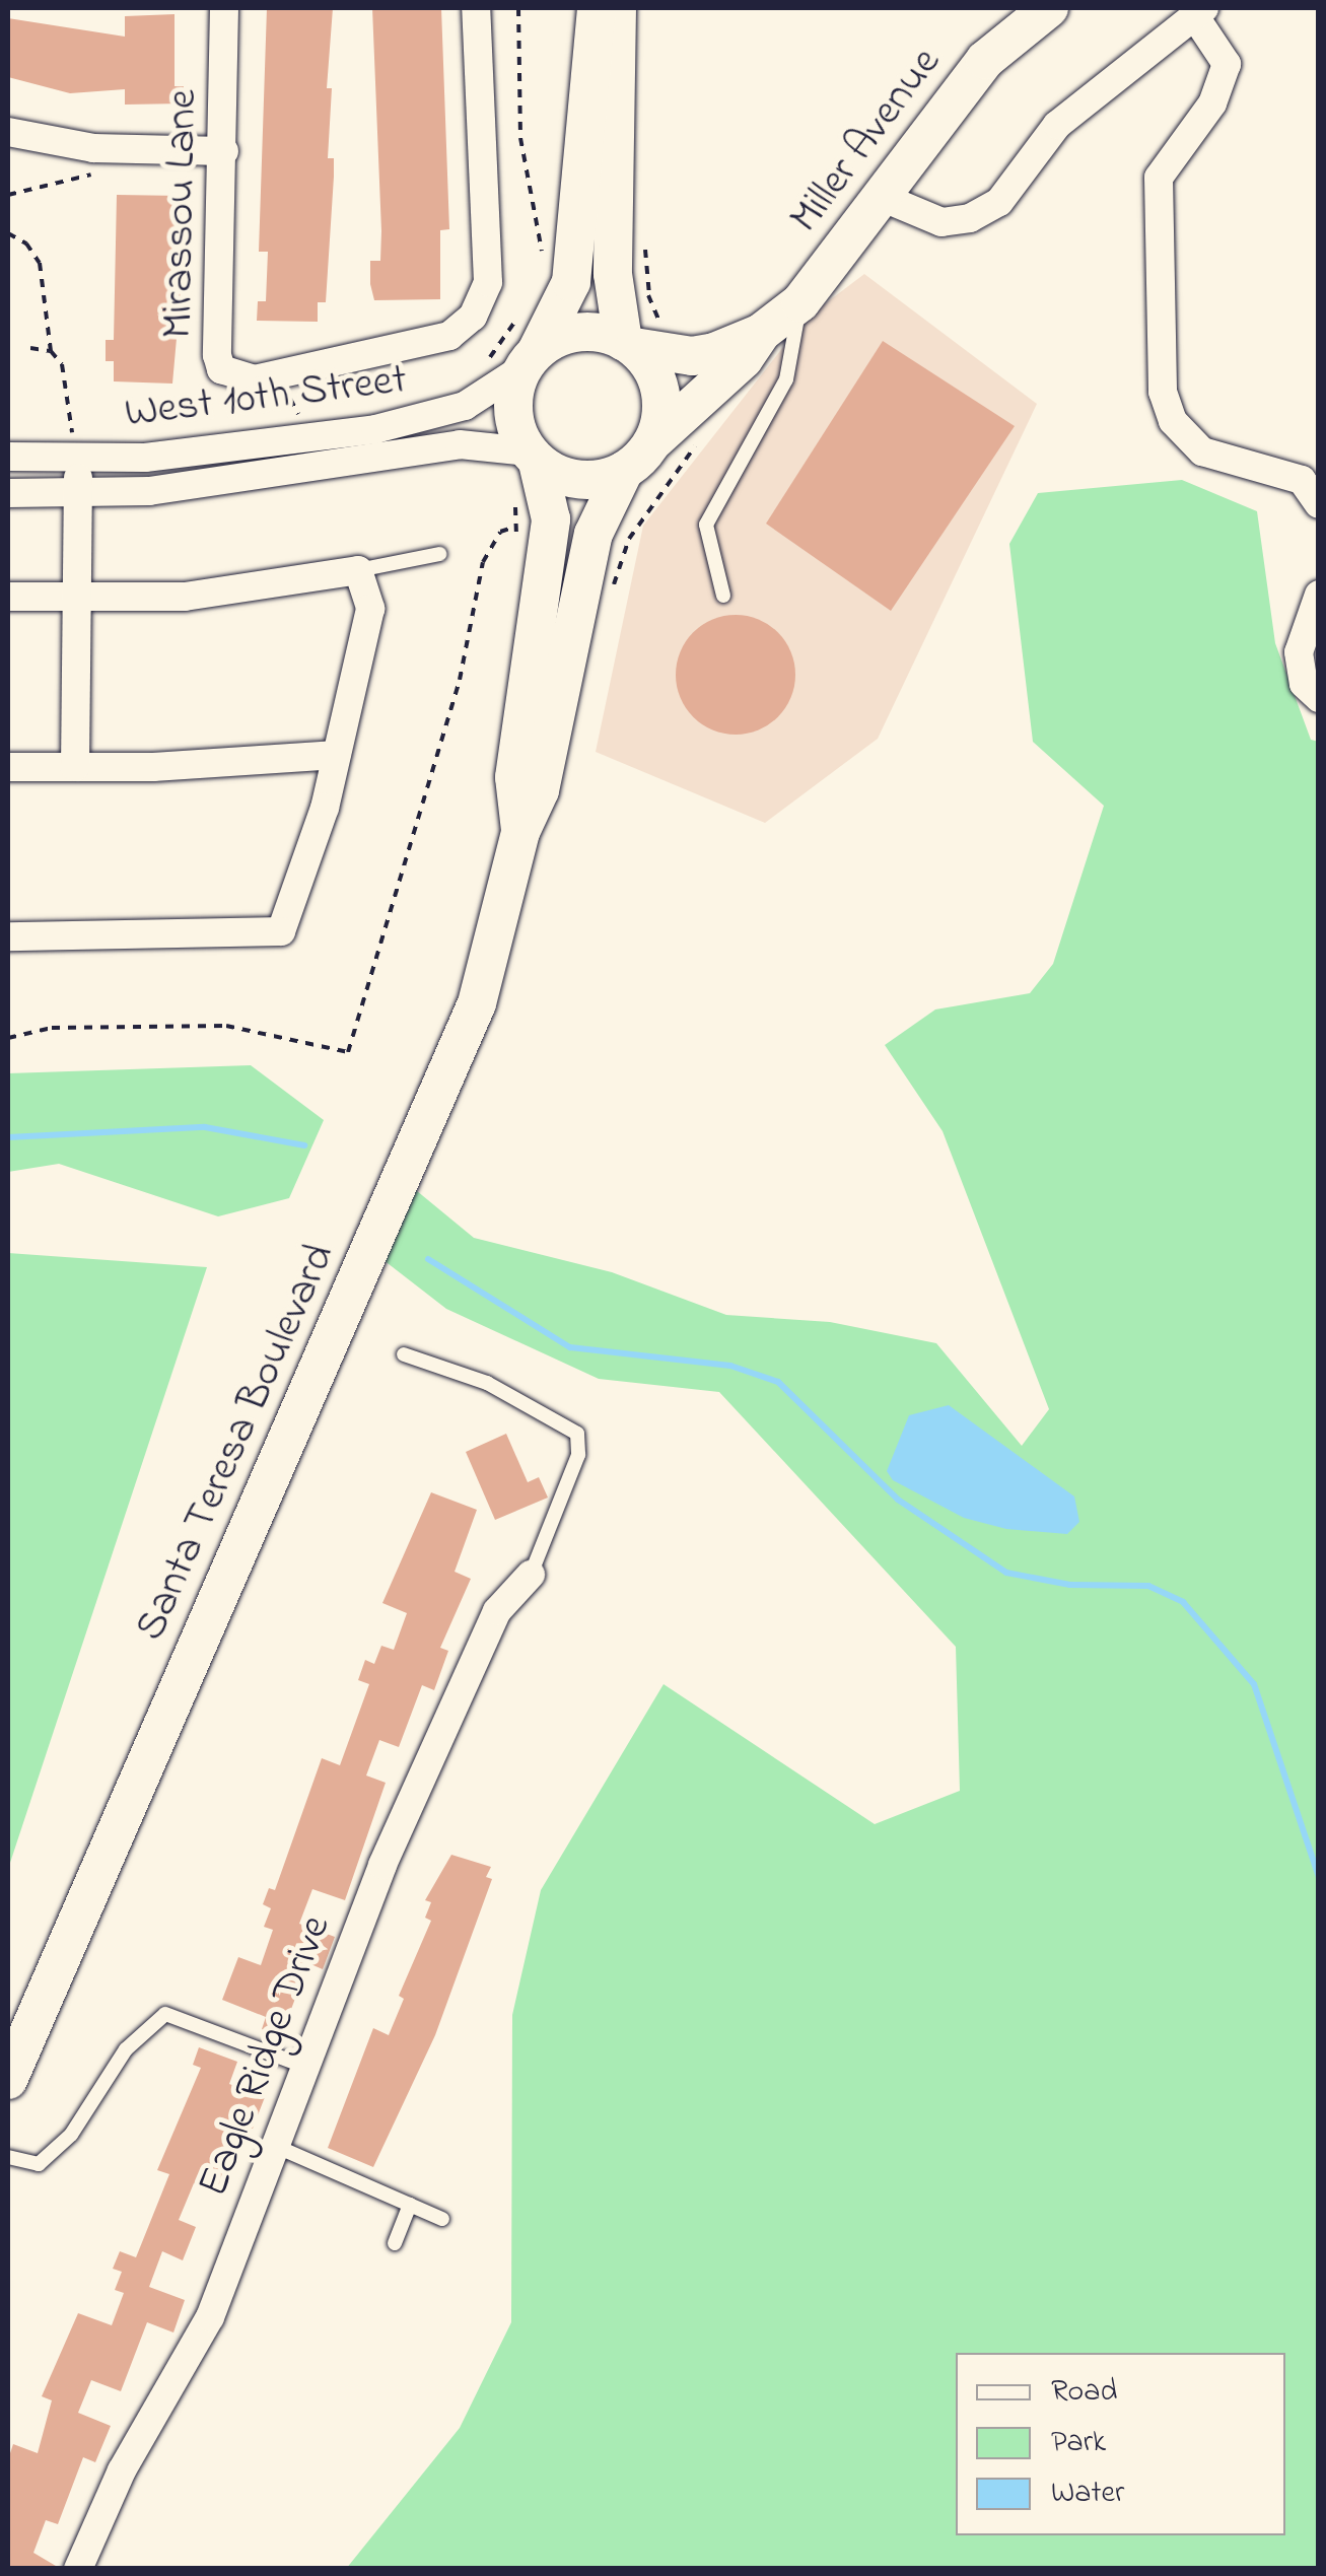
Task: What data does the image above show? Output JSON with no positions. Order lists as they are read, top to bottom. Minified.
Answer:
{"streets":{"main road":["Miller Avenue","Santa Teresa Boulevard"],"street":["Mirassou Lane","West 10th Street","Eagle Ridge Drive"]},"crossings":[["Miller Avenue","West 10th Street"],["Miller Avenue","Santa Teresa Boulevard"],["West 10th Street","Santa Teresa Boulevard"]],"legend":["Road","Park","Water"]}
